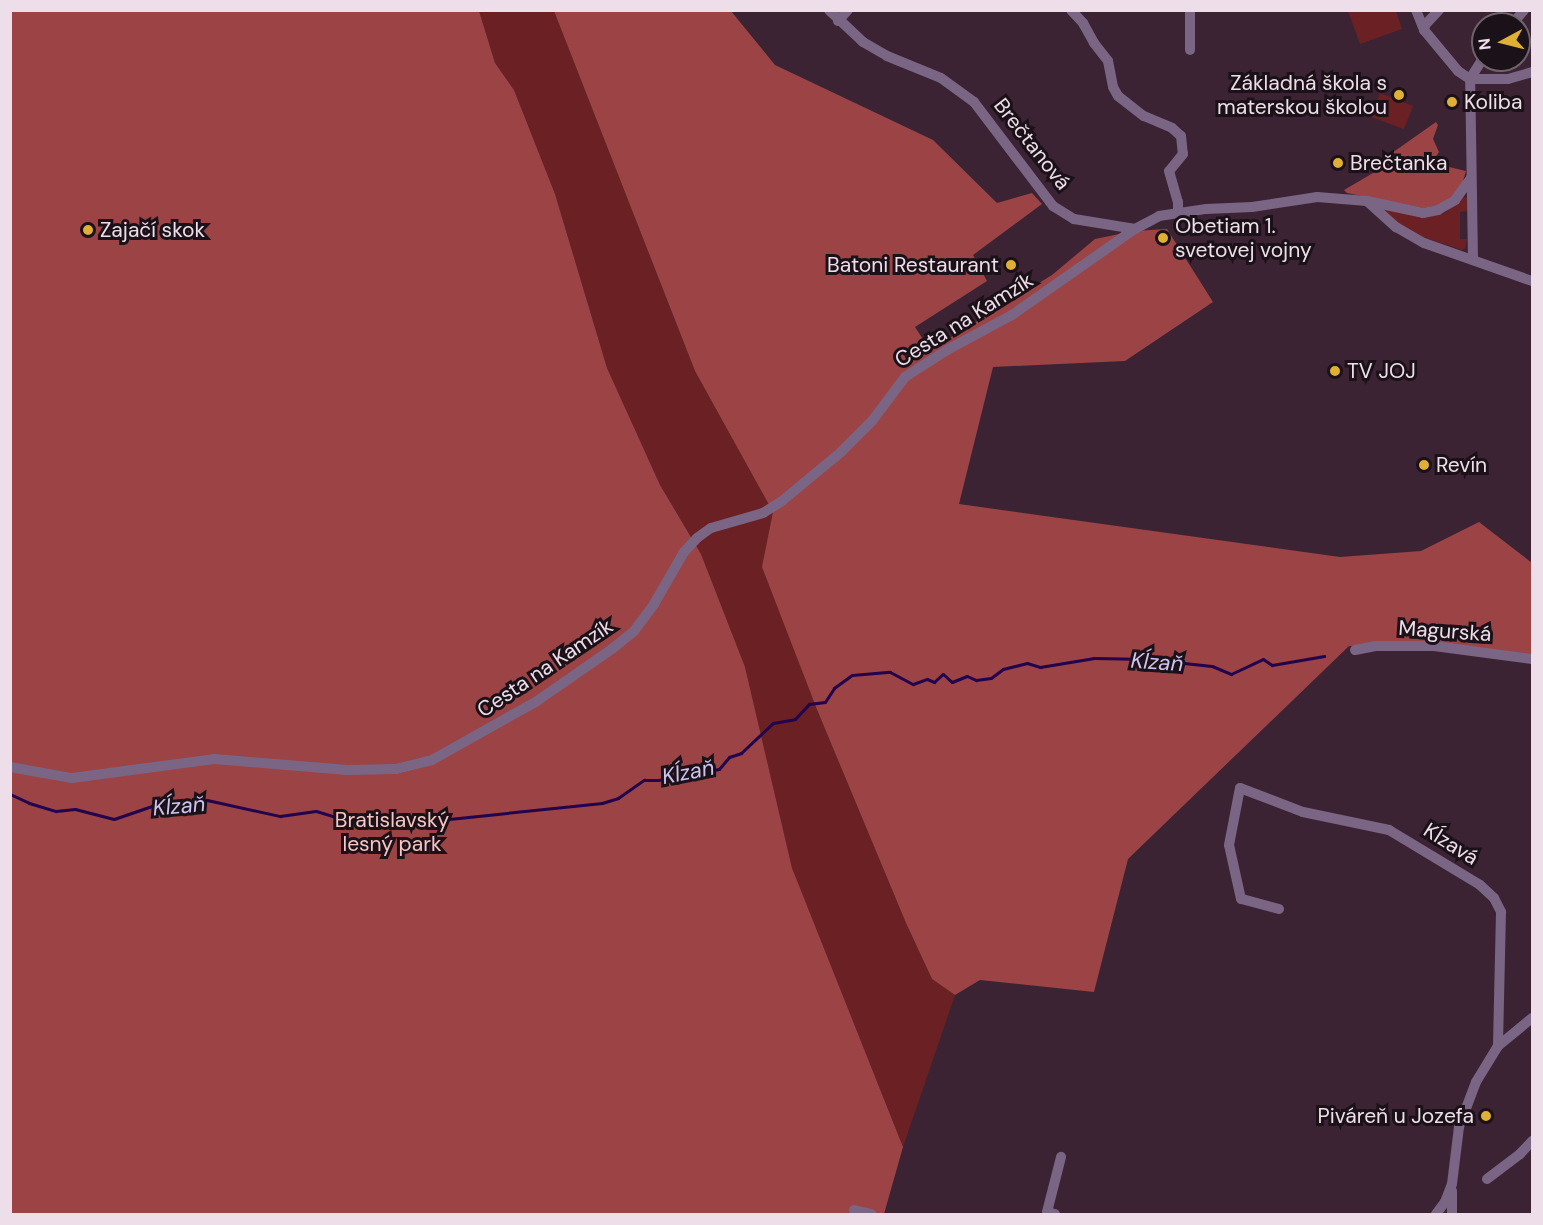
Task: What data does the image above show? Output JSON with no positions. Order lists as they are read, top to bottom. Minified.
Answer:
{"streets":{"street":["Brečtanová","Cesta na Kamzík","Magurská","Kĺzavá"]},"crossings":[["Brečtanová","Cesta na Kamzík"]],"water":["Kĺzaň"],"parks":["Bratislavský lesný park"],"places":["Základná škola s materskou školou","Koliba","Brečtanka","Zajačí skok","Obetiam 1. svetovej vojny","Batoni Restaurant","TV JOJ","Revín","Piváreň u Jozefa"],"north":"left"}
